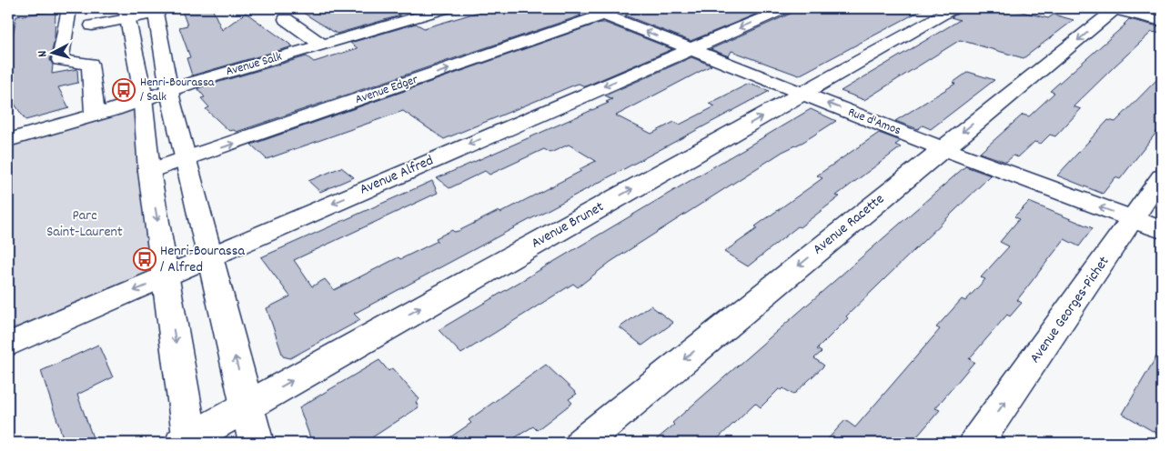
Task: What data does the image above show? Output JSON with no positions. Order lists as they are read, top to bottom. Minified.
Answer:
{"streets":{"street":["Avenue Salk","Avenue Edger","Rue d'Amos","Avenue Alfred","Avenue Racette","Avenue Brunet","Avenue Georges-Pichet"]},"crossings":[["Avenue Edger","Rue d'Amos"],["Rue d'Amos","Avenue Alfred"],["Rue d'Amos","Avenue Racette"],["Rue d'Amos","Avenue Brunet"],["Rue d'Amos","Avenue Georges-Pichet"]],"one_way":["Avenue Edger","Rue d'Amos","Avenue Alfred","Avenue Racette","Avenue Brunet","Avenue Georges-Pichet"],"parks":["Parc Saint-Laurent"],"places":{"bus stop":["Henri-Bourassa / Salk","Henri-Bourassa / Alfred"]},"north":"left"}
